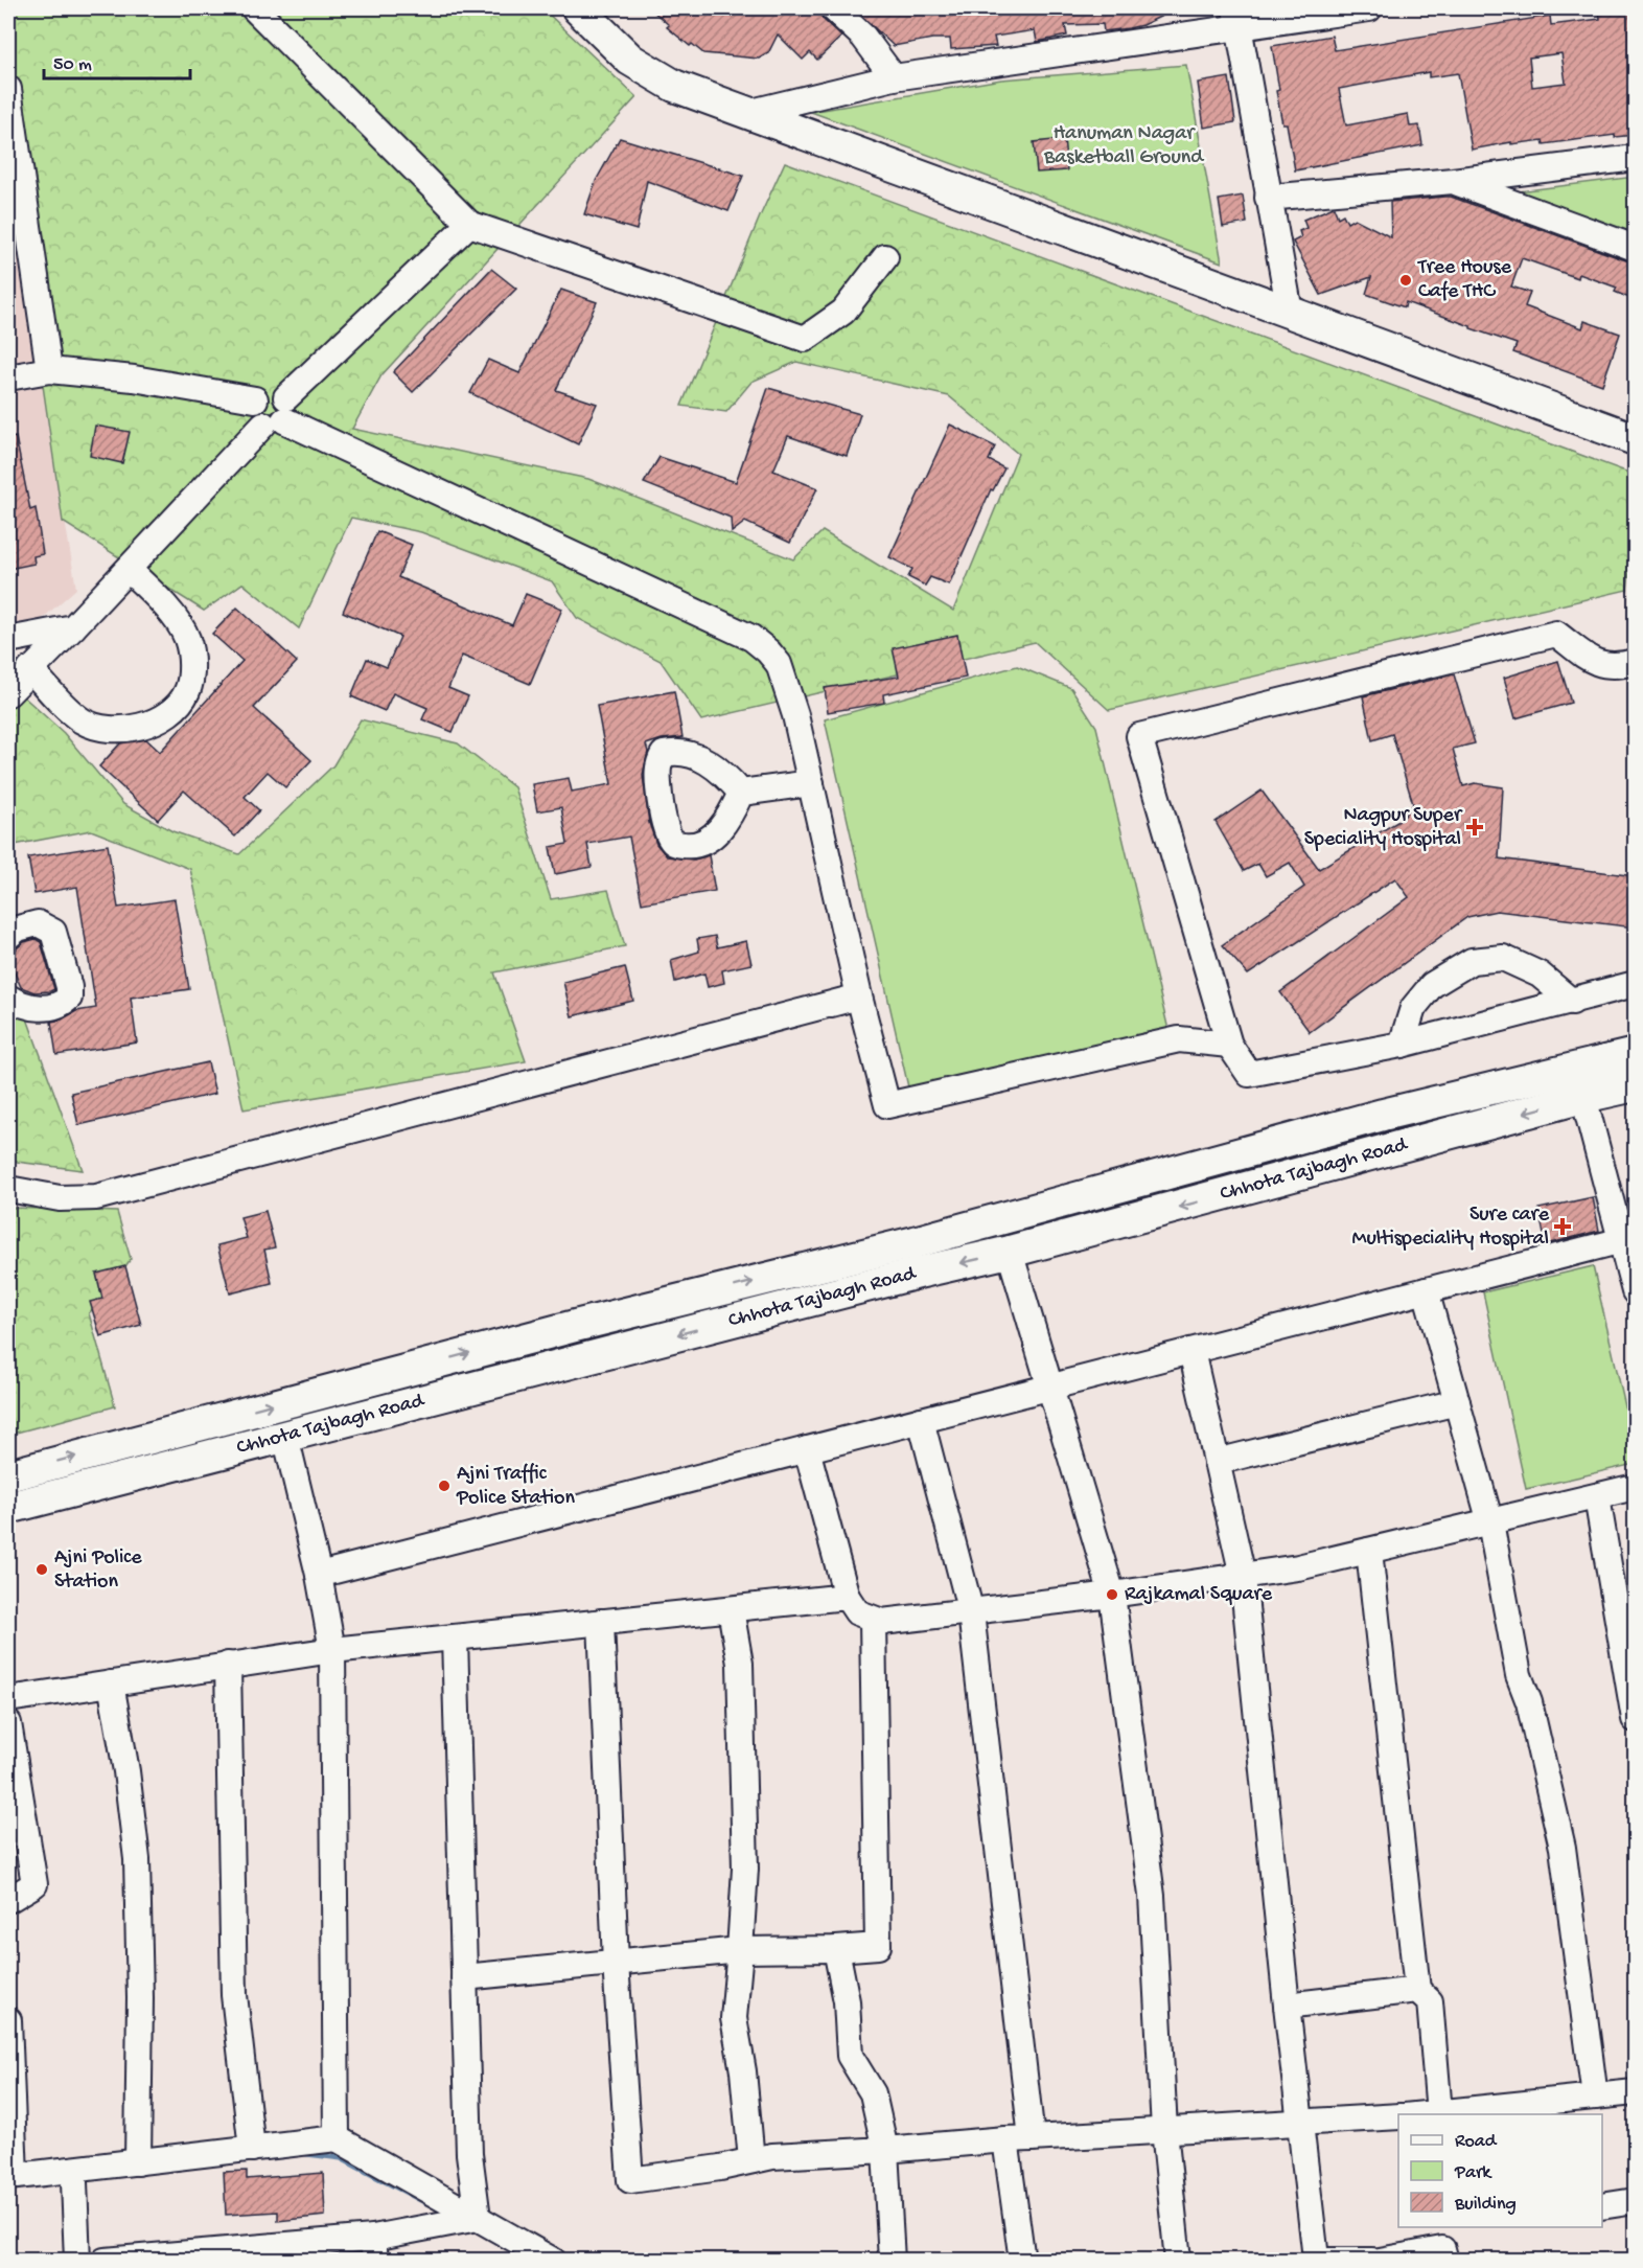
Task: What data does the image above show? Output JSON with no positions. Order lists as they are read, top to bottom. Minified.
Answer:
{"streets":{"main road":["Chhota Tajbagh Road"]},"parks":["Hanuman Nagar Basketball Ground"],"places":{"other":["Tree House Cafe THC","Ajni Traffic Police Station","Ajni Police Station","Rajkamal Square"],"health":["Nagpur Super Speciality Hospital","Sure care Multispeciality Hospital"]},"legend":["Road","Park","Building"],"scale_bar":"50 m"}
